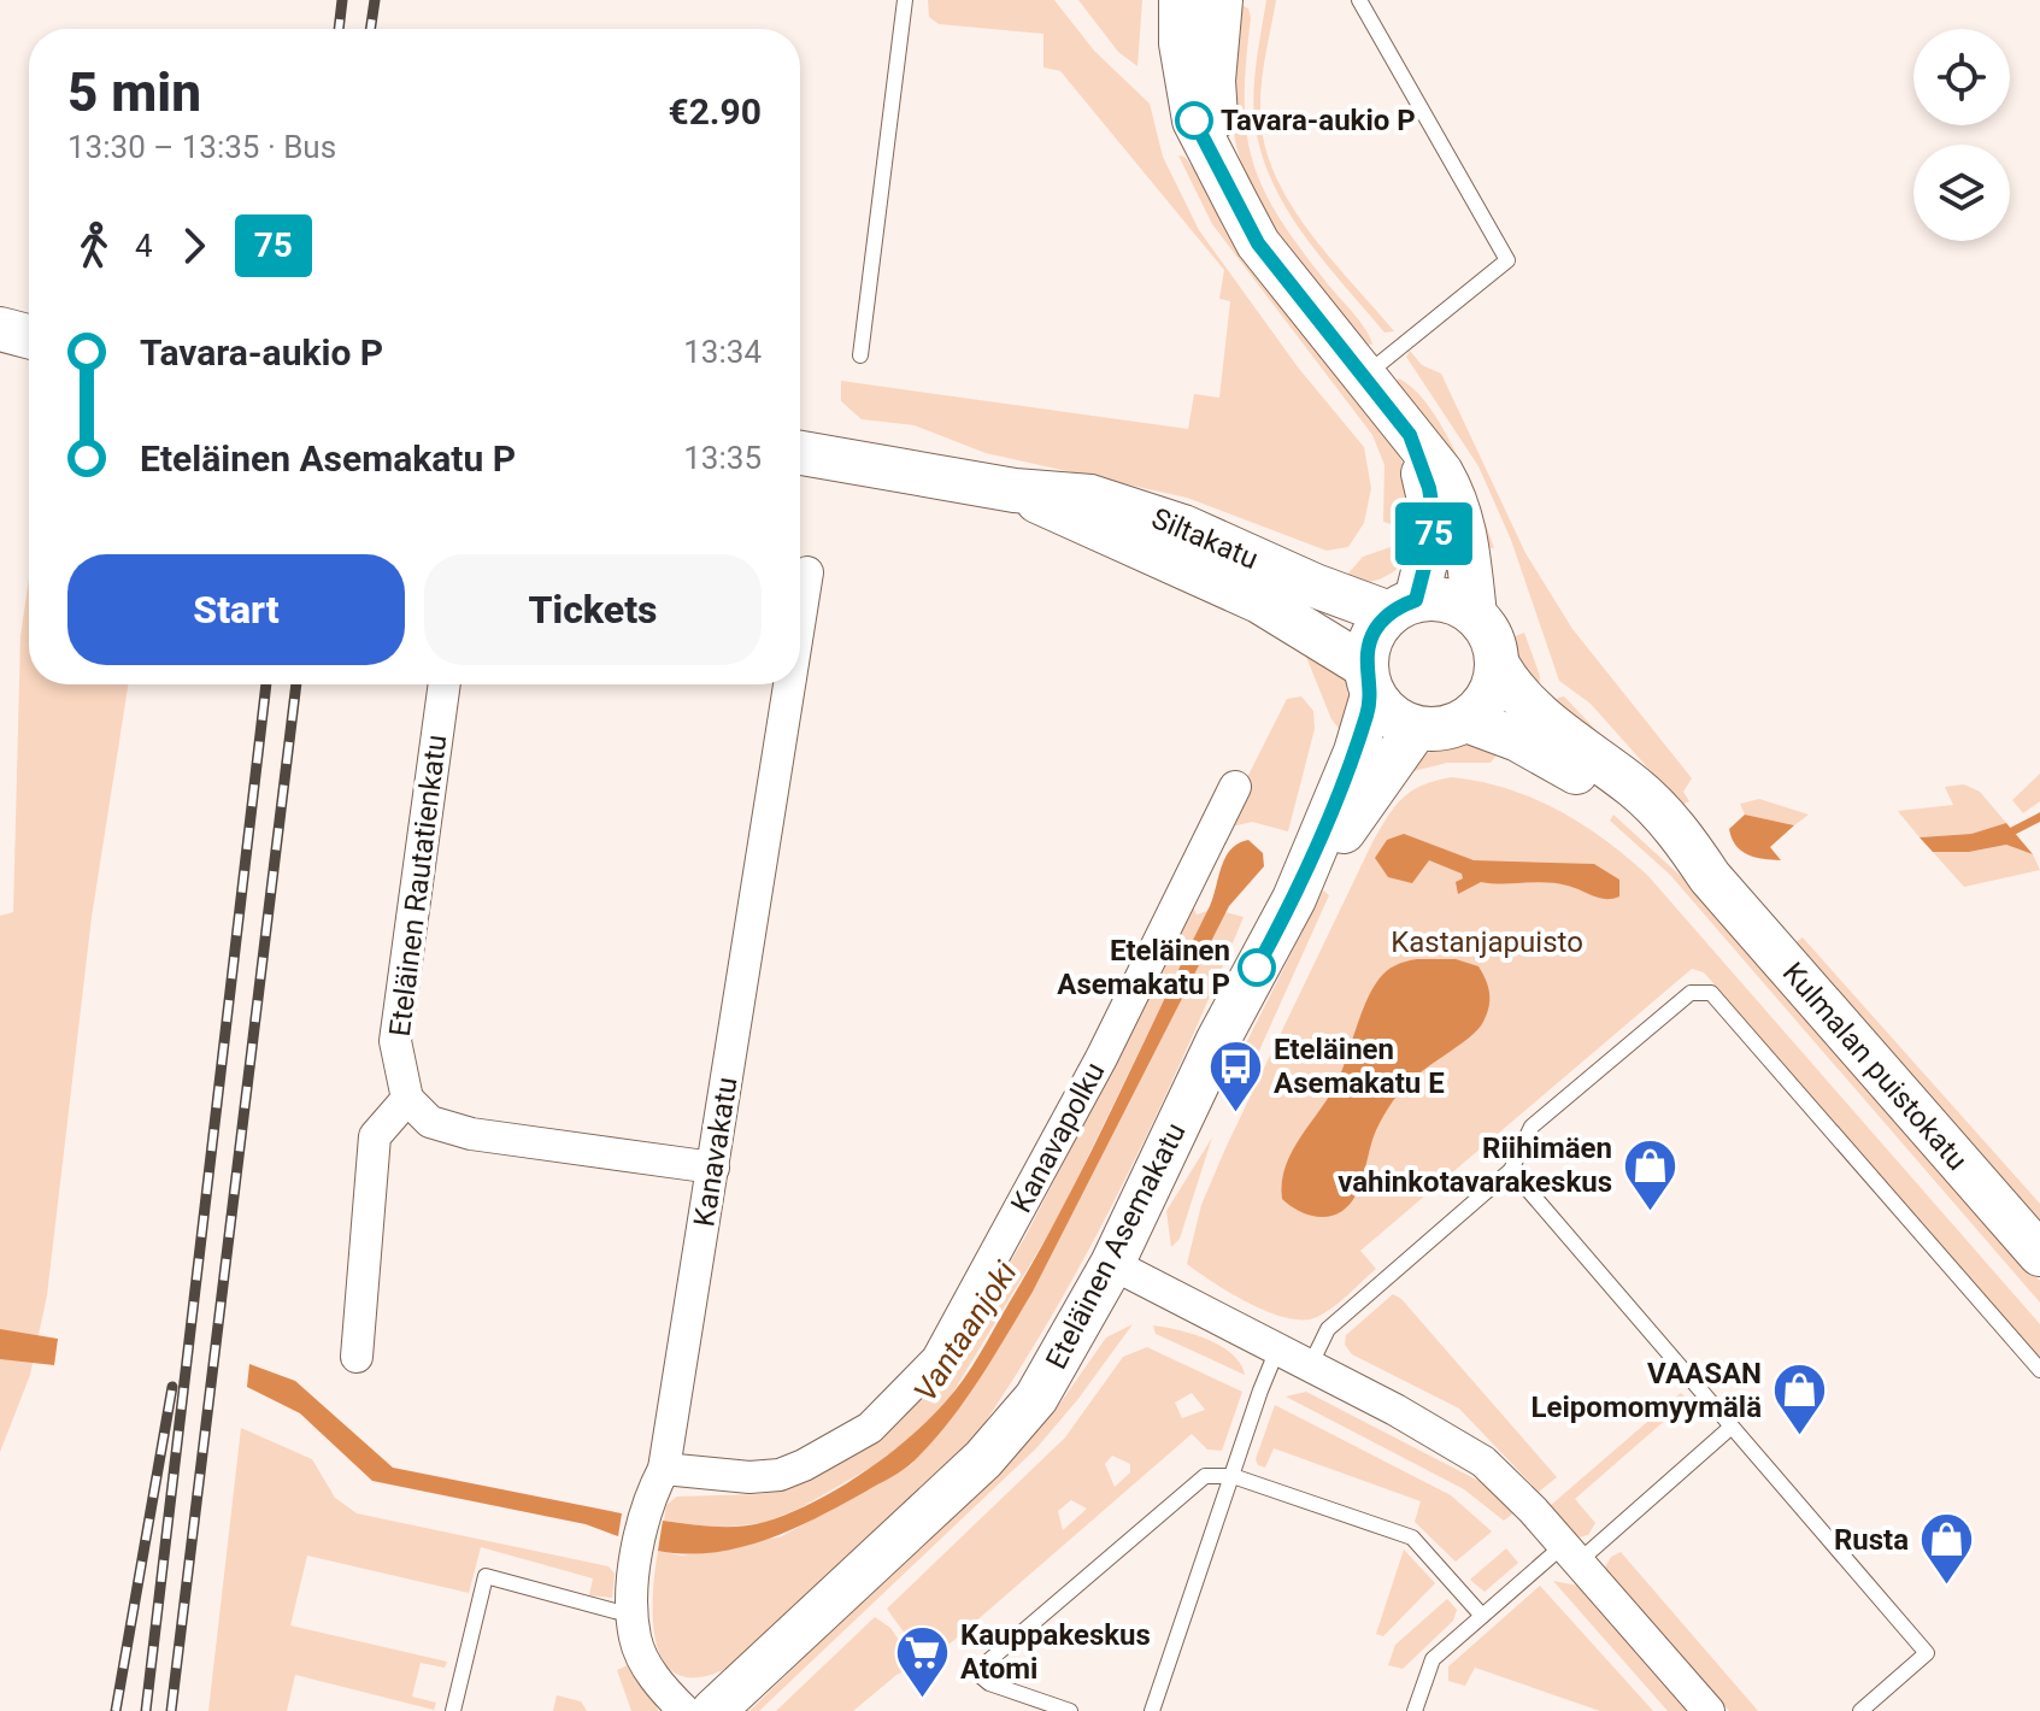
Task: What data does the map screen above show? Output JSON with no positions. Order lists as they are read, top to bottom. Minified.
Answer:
{"streets":{"street":["Siltakatu","Eteläinen Rautatienkatu","Kulmalan puistokatu","Kanavapolku","Kanavakatu","Eteläinen Asemakatu"]},"crossings":[["Siltakatu","Kulmalan puistokatu"],["Siltakatu","Eteläinen Asemakatu"],["Kulmalan puistokatu","Eteläinen Asemakatu"],["Kanavapolku","Kanavakatu"]],"water":["Vantaanjoki"],"parks":["Kastanjapuisto"],"places":{"other":["Tavara-aukio P","Eteläinen Asemakatu P"],"bus stop":["Eteläinen Asemakatu E"],"shop":["Riihimäen vahinkotavarakeskus","VAASAN Leipomomyymälä","Rusta"],"supermarket":["Kauppakeskus Atomi"]},"lines":["bus line 75"],"page":{"on_map":"75","heading":["5 min","13:30 – 13:35 · Bus","€2.90"],"legs":["4","75"],"list":[{"name":"Tavara-aukio P","value":"13:34"},{"name":"Eteläinen Asemakatu P","value":"13:35"}],"buttons":["Start","Tickets"]}}
